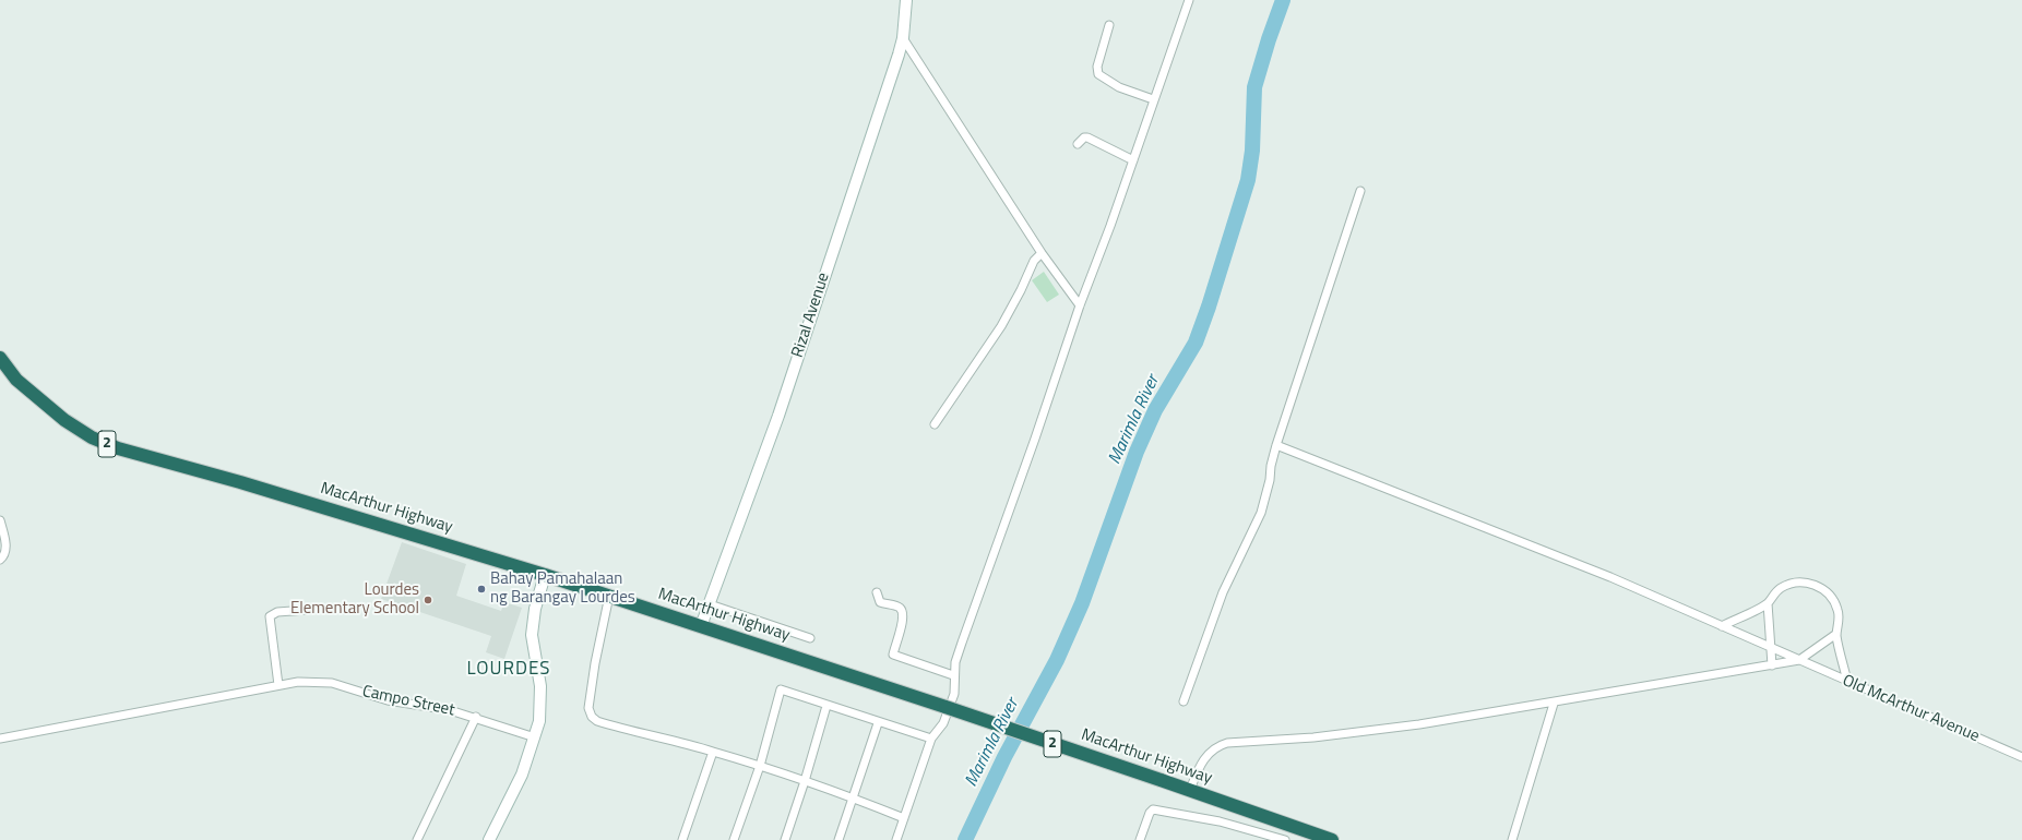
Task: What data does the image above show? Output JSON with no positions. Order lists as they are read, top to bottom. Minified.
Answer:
{"streets":{"highway":["2","MacArthur Highway"],"street":["Rizal Avenue","Campo Street","Old McArthur Avenue"]},"crossings":[["Rizal Avenue","MacArthur Highway"]],"districts":["LOURDES"],"water":["Marimla River"],"places":["Bahay Pamahalaan ng Barangay Lourdes","Lourdes Elementary School"]}
